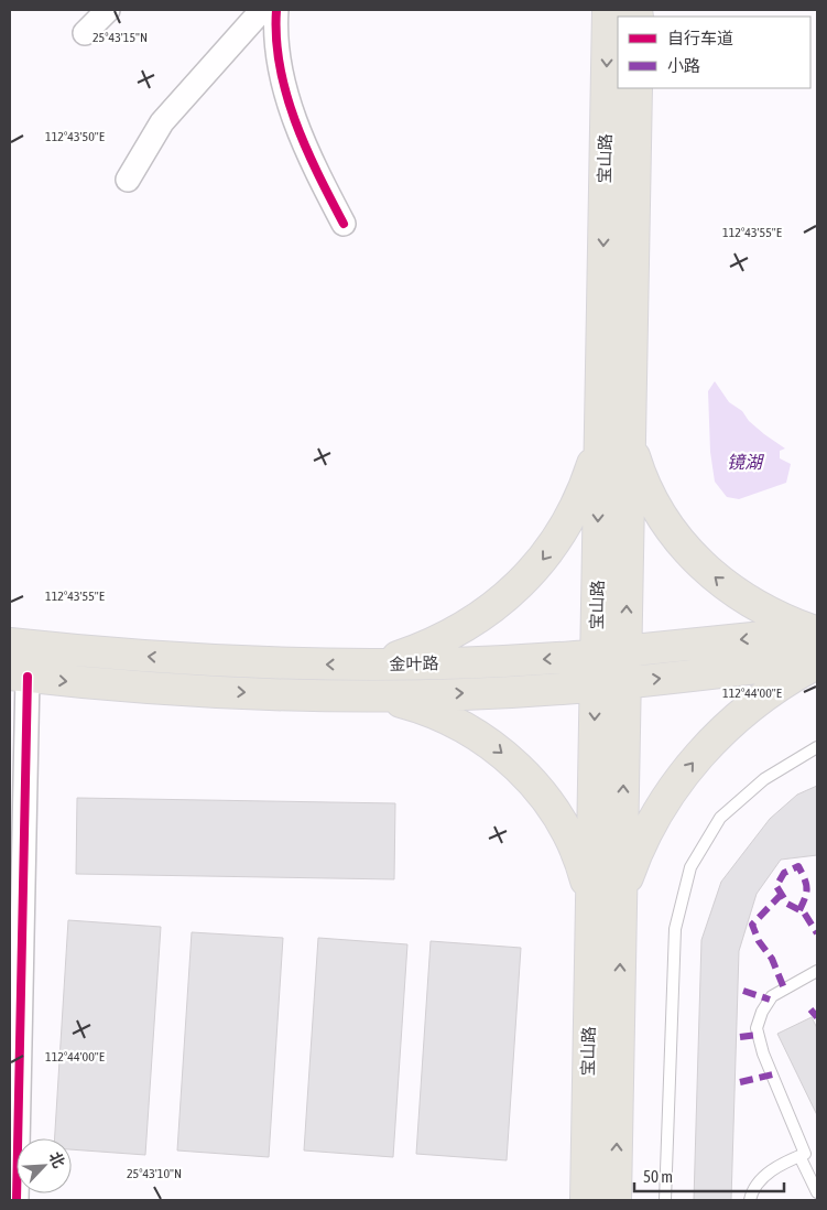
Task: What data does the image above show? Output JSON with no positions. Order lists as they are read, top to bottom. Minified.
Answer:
{"streets":{"main road":["宝山路","金叶路"]},"crossings":[["宝山路","金叶路"]],"water":["镜湖"],"legend":["自行车道","小路"],"scale_bar":"50 m","north":"top right","coordinates":["25°43'15\"N","112°43'50\"E","112°43'55\"E","112°44'00\"E","25°43'10\"N"]}
